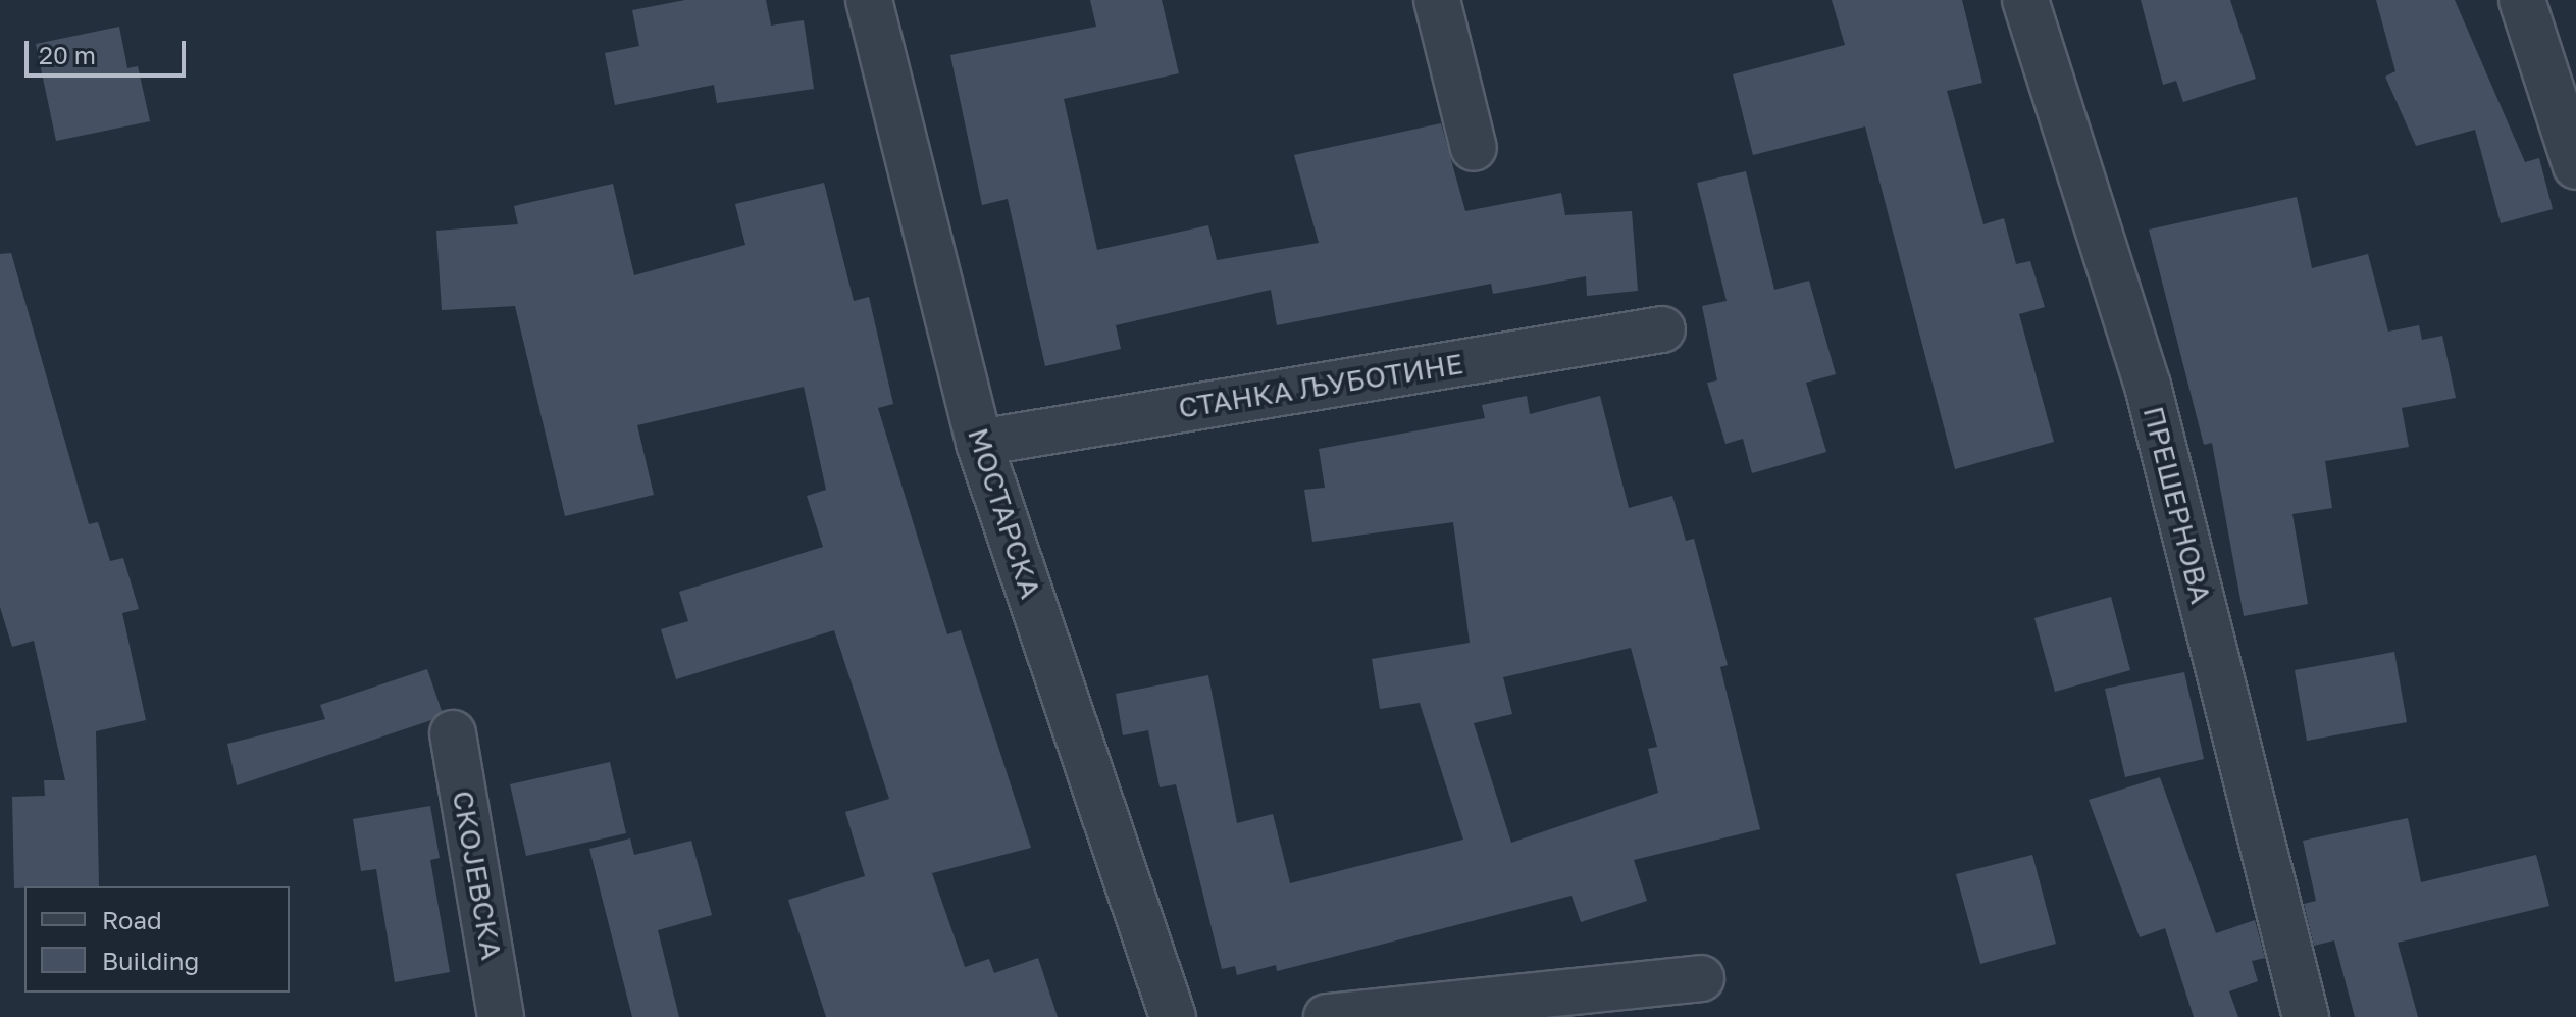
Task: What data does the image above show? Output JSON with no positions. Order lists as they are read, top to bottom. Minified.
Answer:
{"streets":{"street":["СТАНКА ЉУБОТИНЕ","ПРЕШЕРНОВА","МОСТАРСКА","СКОЈЕВСКА"]},"crossings":[["СТАНКА ЉУБОТИНЕ","МОСТАРСКА"]],"legend":["Road","Building"],"scale_bar":"20 m"}
